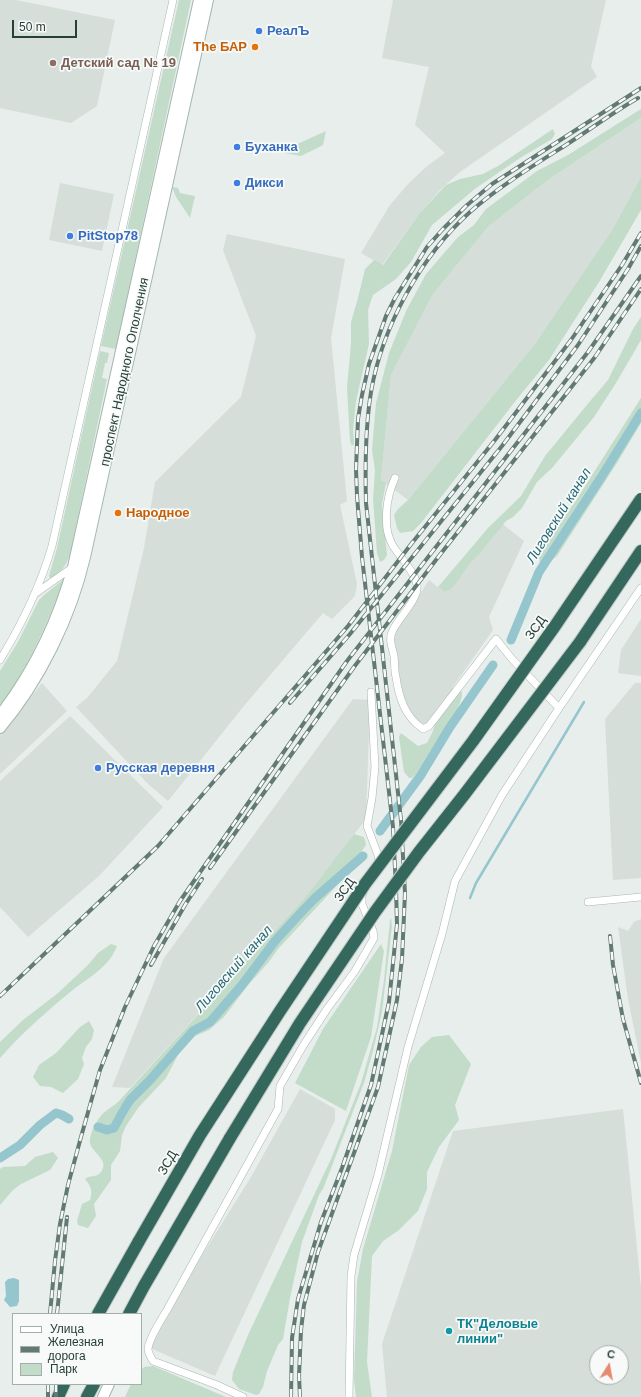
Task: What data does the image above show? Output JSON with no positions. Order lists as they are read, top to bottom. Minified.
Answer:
{"streets":{"highway":["ЗСД"],"main road":["проспект Народного Ополчения"]},"water":["Лиговский канал"],"places":["РеалЪ","The БАР","Детский сад № 19","Буханка","Дикси","PitStop78","Народное","Русская деревня","ТК\"Деловые линии\""],"legend":["Улица","Железная дорога","Парк"],"scale_bar":"50 m","north":"top"}
